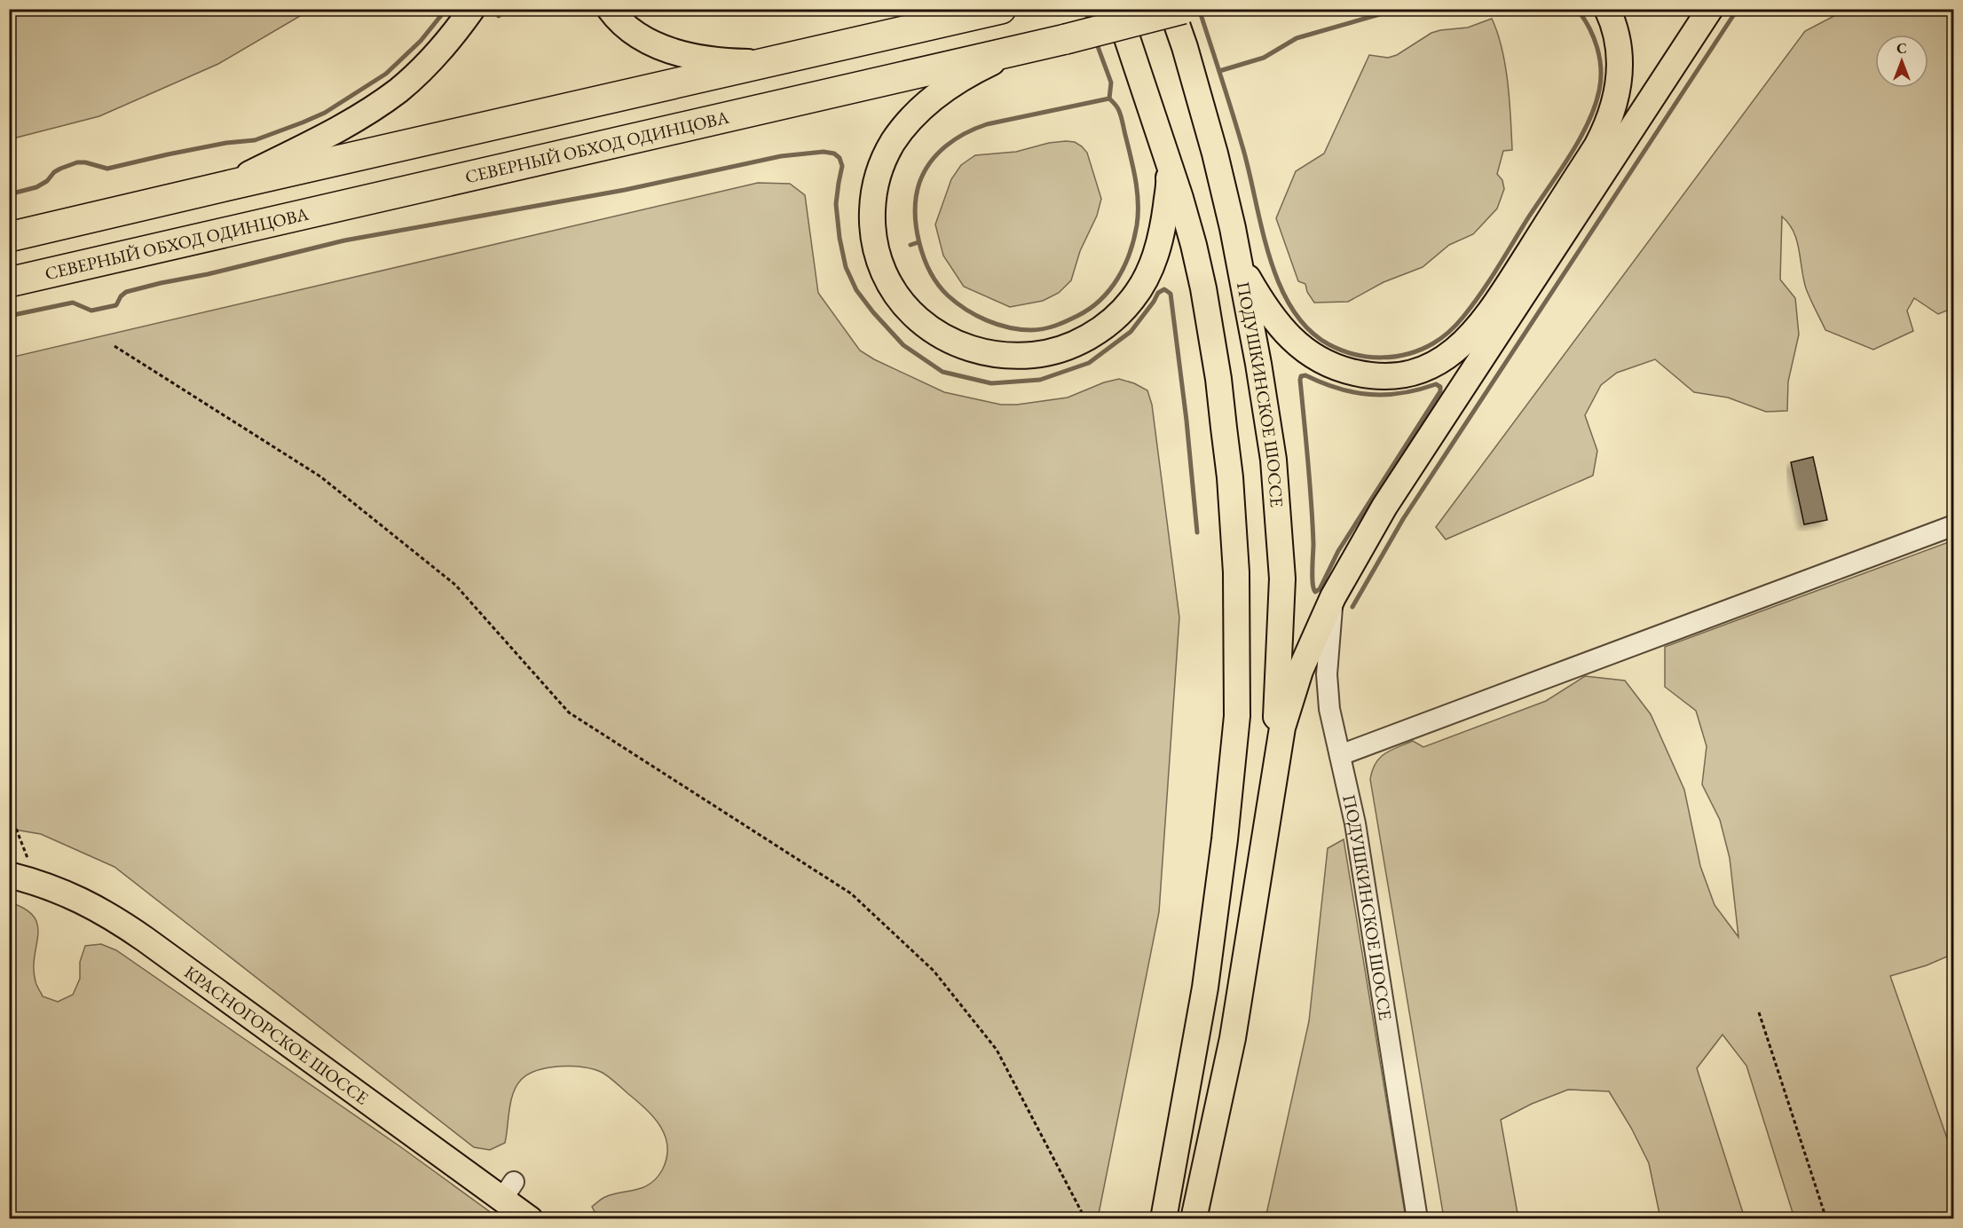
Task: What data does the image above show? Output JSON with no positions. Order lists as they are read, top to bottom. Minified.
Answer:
{"streets":{"highway":["СЕВЕРНЫЙ ОБХОД ОДИНЦОВА"],"main road":["ПОДУШКИНСКОЕ ШОССЕ","КРАСНОГОРСКОЕ ШОССЕ"]},"north":"top"}
